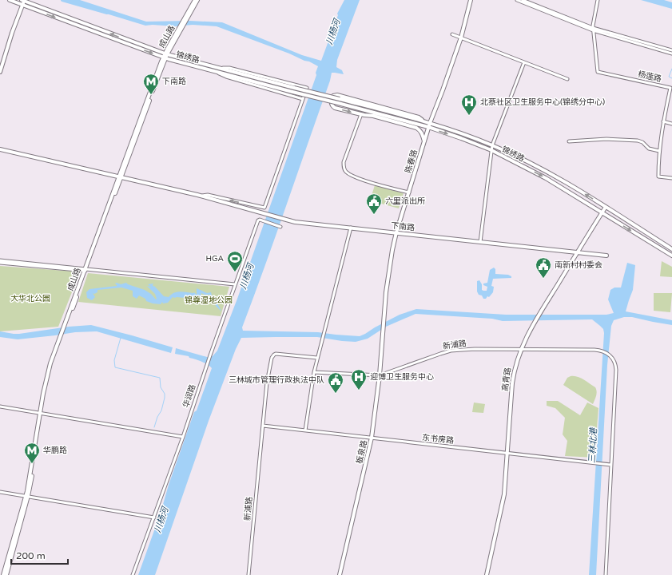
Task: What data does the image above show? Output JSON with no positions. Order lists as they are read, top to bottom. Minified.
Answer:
{"streets":{"main road":["成山路","锦绣路","陈春路","下南路","高青路","板泉路"],"street":["杨莲路","新浦路","华润路","东书房路"]},"crossings":[["成山路","锦绣路"],["成山路","下南路"],["锦绣路","陈春路"],["锦绣路","高青路"],["陈春路","下南路"],["陈春路","板泉路"],["下南路","高青路"],["新浦路","高青路"],["新浦路","东书房路"],["新浦路","板泉路"],["高青路","东书房路"],["东书房路","板泉路"]],"water":["川杨河","三林北港"],"parks":["大华北公园","锦尊湿地公园"],"places":{"metro station":["下南路","华鹏路"],"hospital":["北蔡社区卫生服务中心(锦绣分中心)","迎博卫生服务中心"],"public building":["六里派出所","南新村村委会","三林城市管理行政执法中队"],"sports":["HGA"]},"scale_bar":"200 m"}
